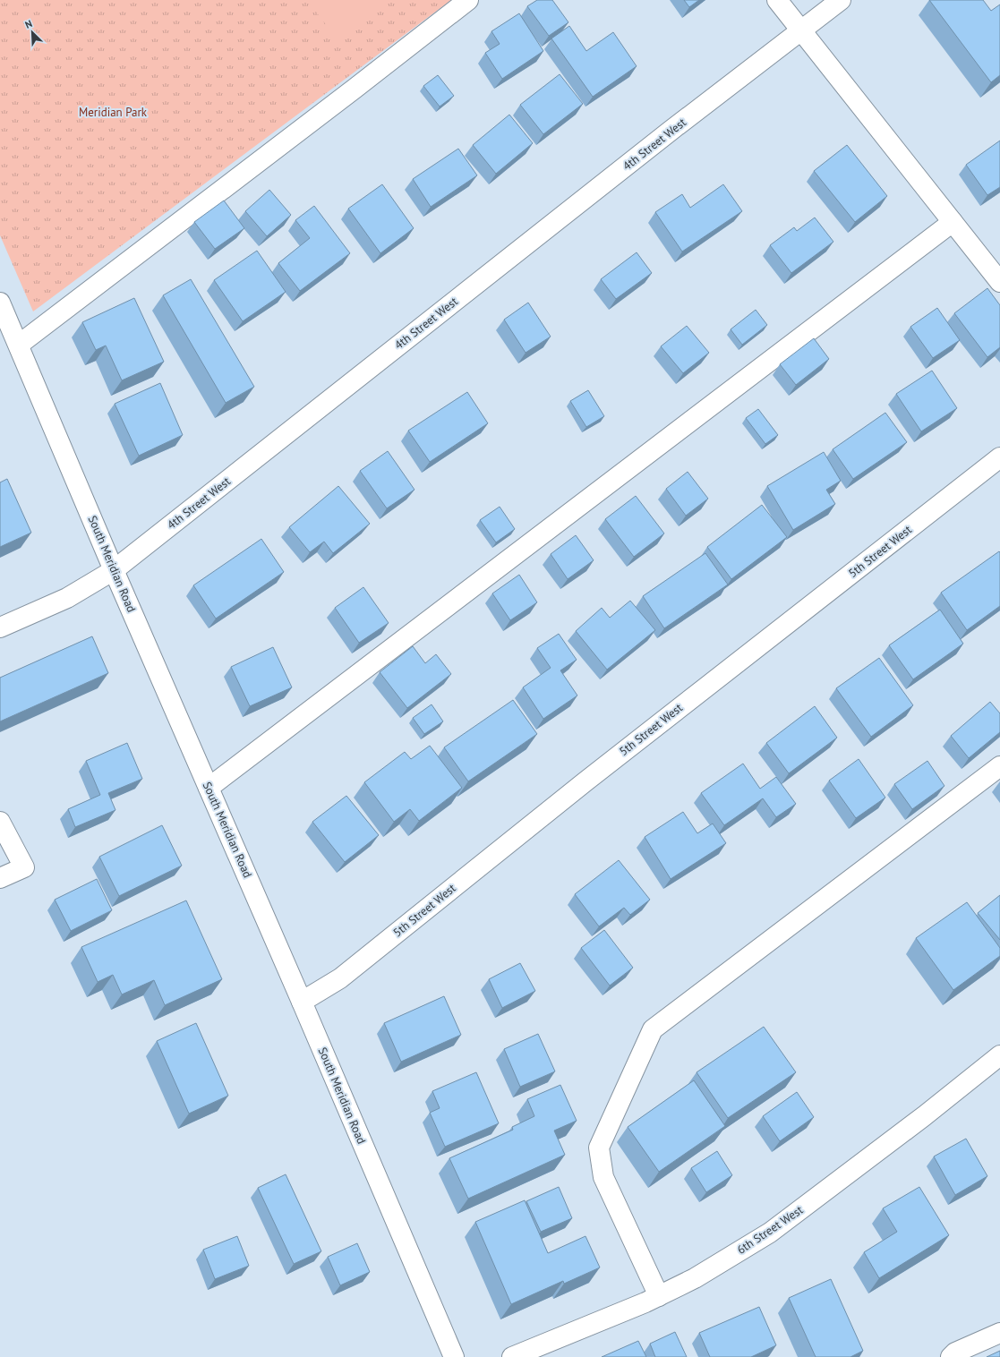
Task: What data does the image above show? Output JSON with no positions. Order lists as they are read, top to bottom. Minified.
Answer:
{"streets":{"street":["4th Street West","5th Street West","South Meridian Road","6th Street West"]},"crossings":[["4th Street West","South Meridian Road"],["5th Street West","South Meridian Road"]],"parks":["Meridian Park"],"north":"top left"}
